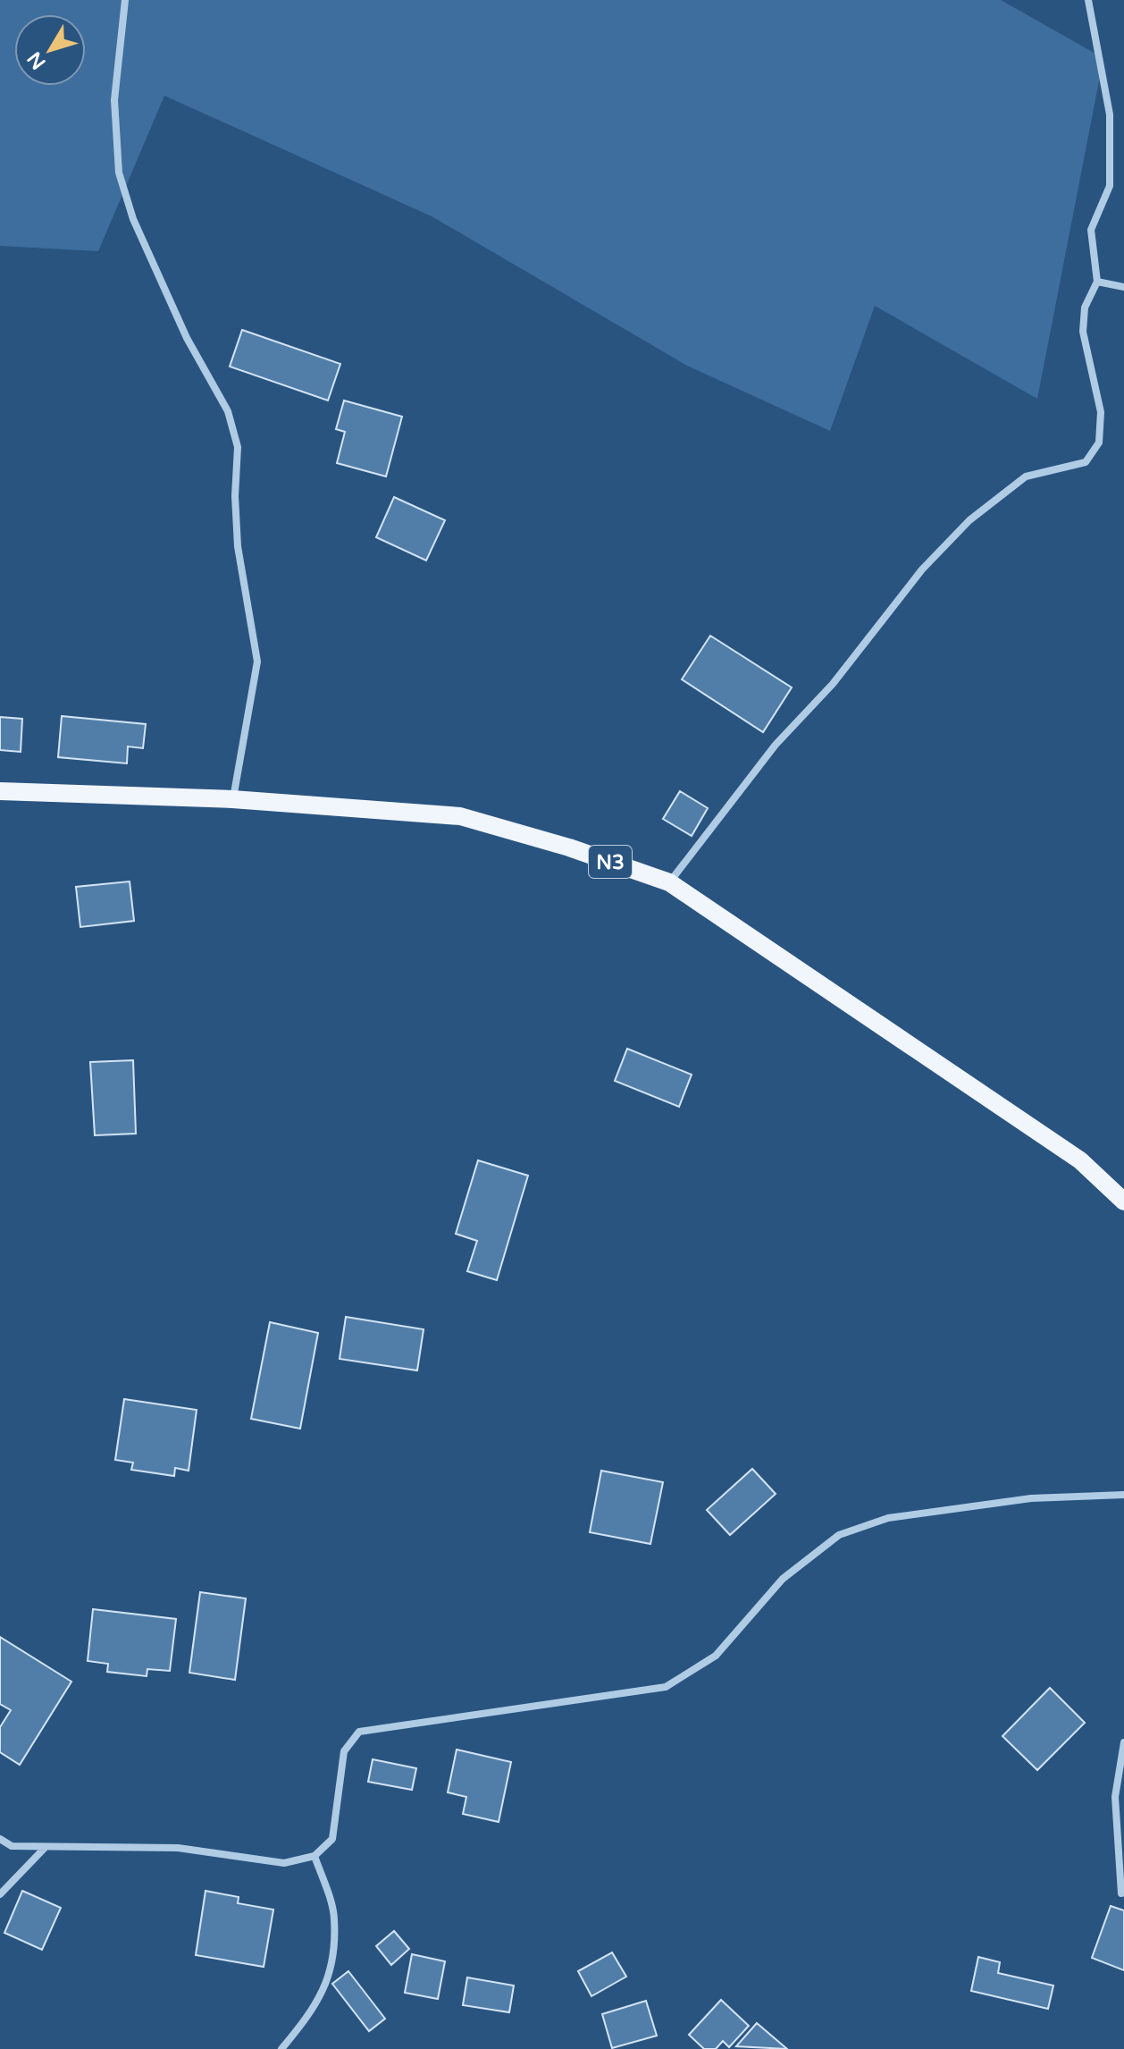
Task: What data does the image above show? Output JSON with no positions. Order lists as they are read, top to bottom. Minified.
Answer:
{"streets":{"main road":["N3"]},"north":"bottom left"}
